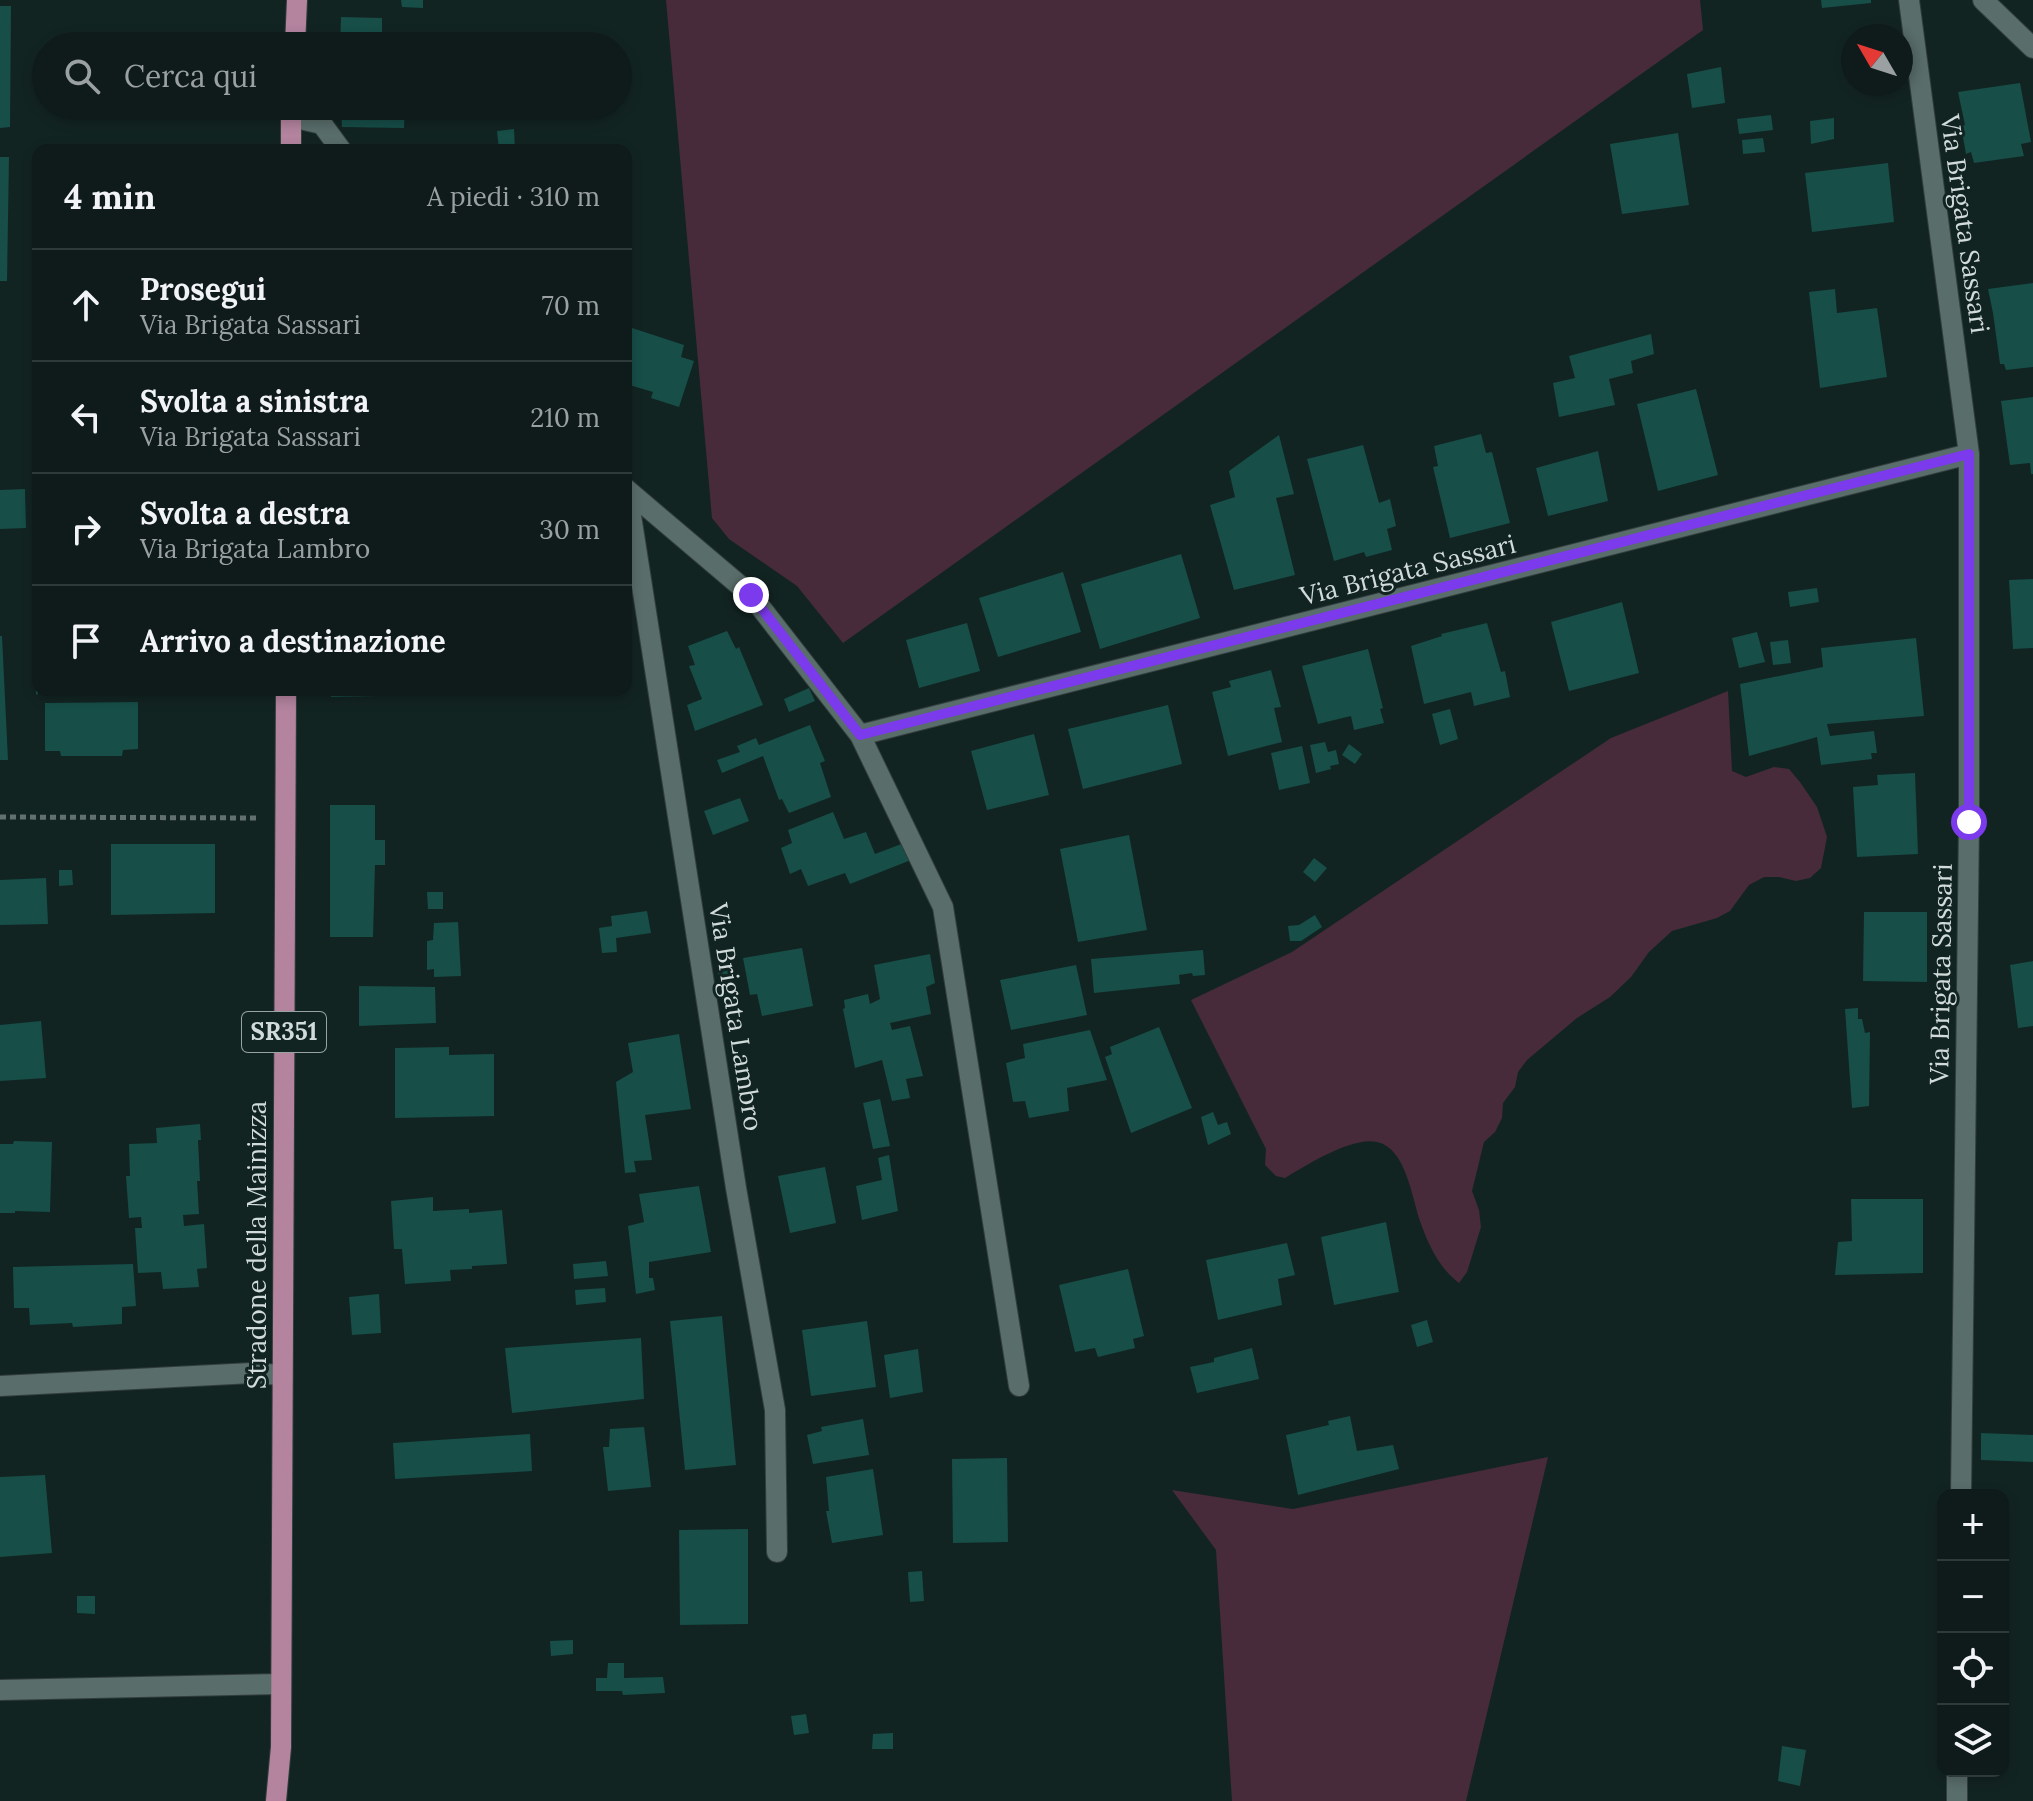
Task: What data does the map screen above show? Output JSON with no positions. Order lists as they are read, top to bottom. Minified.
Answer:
{"streets":{"main road":["SR351","Stradone della Mainizza"],"street":["Via Brigata Sassari","Via Brigata Lambro"]},"crossings":[["Via Brigata Sassari","Via Brigata Lambro"]],"north":"top left","page":{"search":"Cerca qui","heading":["4 min","A piedi · 310 m"],"list":[["Prosegui","Via Brigata Sassari","70 m"],["Svolta a sinistra","Via Brigata Sassari","210 m"],["Svolta a destra","Via Brigata Lambro","30 m"],"Arrivo a destinazione"],"map_buttons":["+","−"]}}
